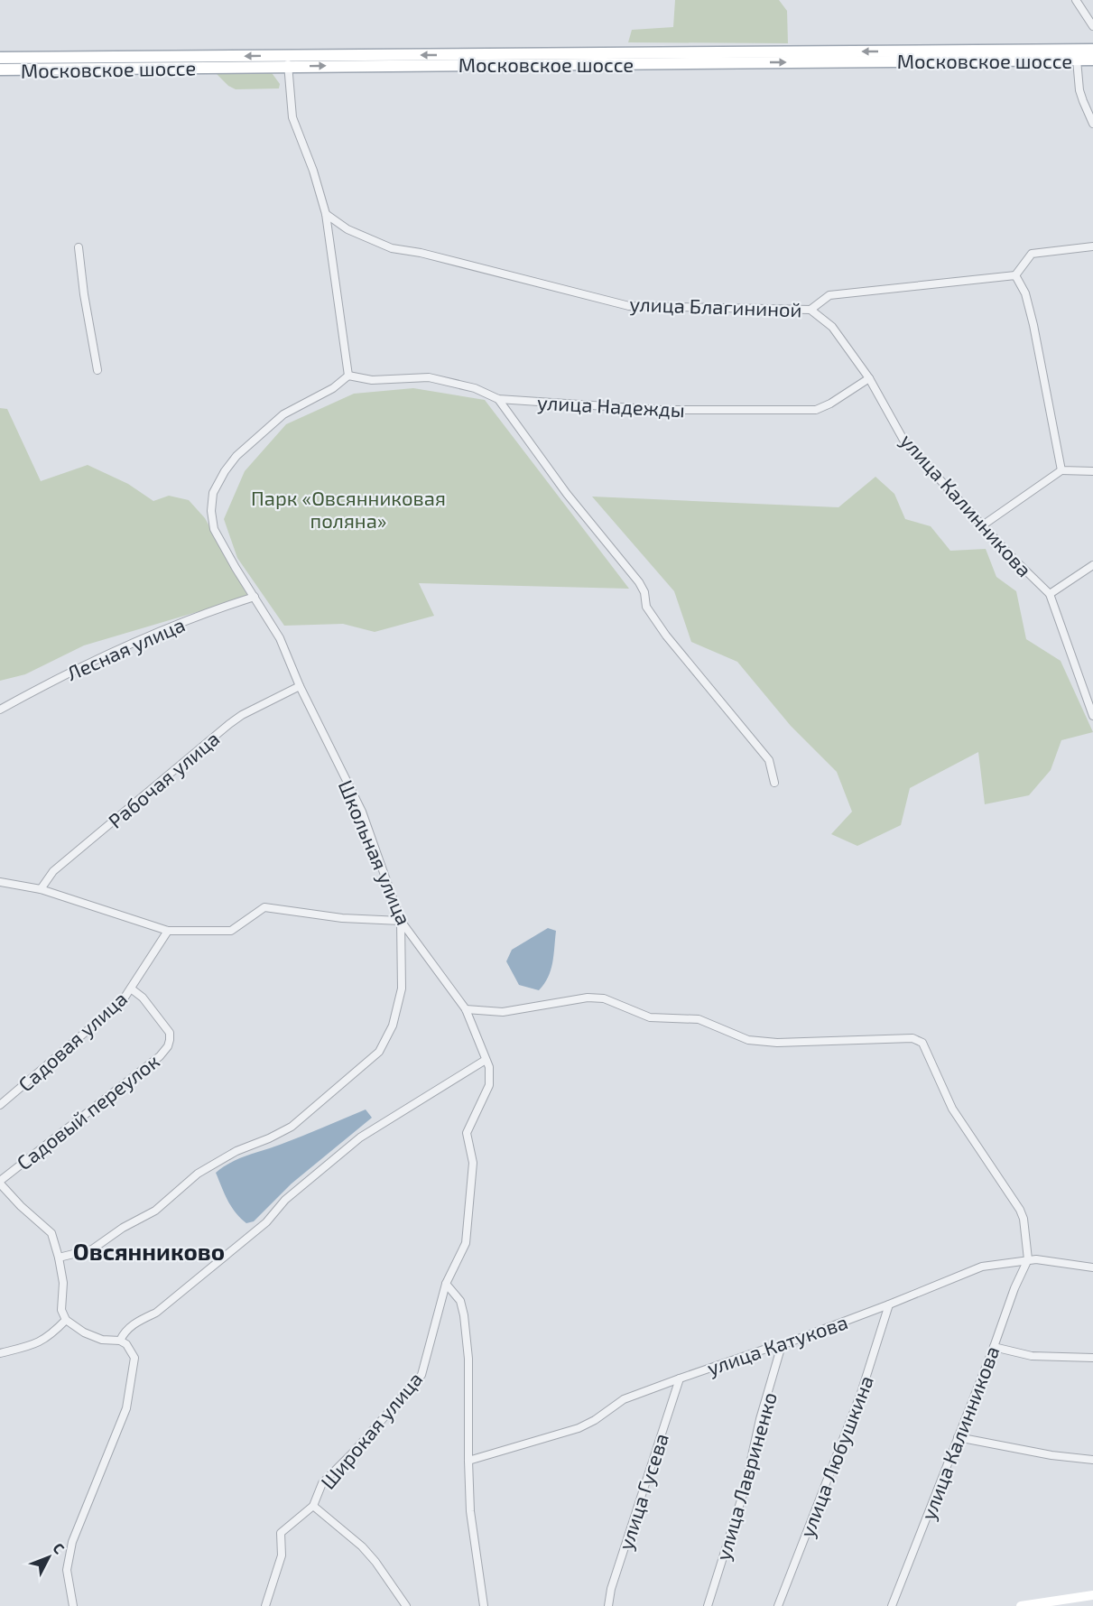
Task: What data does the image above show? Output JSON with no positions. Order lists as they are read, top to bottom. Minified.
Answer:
{"streets":{"main road":["Московское шоссе"],"street":["улица Благининой","улица Надежды","улица Калинникова","Лесная улица","Рабочая улица","Школьная улица","Садовая улица","Садовый переулок","улица Катукова","Широкая улица","улица Любушкина","улица Лавриненко","улица Гусева"]},"crossings":[["улица Благининой","улица Калинникова"],["улица Надежды","улица Калинникова"],["улица Надежды","Школьная улица"],["улица Калинникова","улица Катукова"],["Лесная улица","Школьная улица"],["Рабочая улица","Школьная улица"],["Школьная улица","Широкая улица"],["Садовая улица","Садовый переулок"],["улица Катукова","улица Любушкина"],["улица Катукова","улица Лавриненко"],["улица Катукова","улица Гусева"]],"districts":["Овсянниково"],"parks":["Парк «Овсянниковая поляна»"],"north":"top right"}
